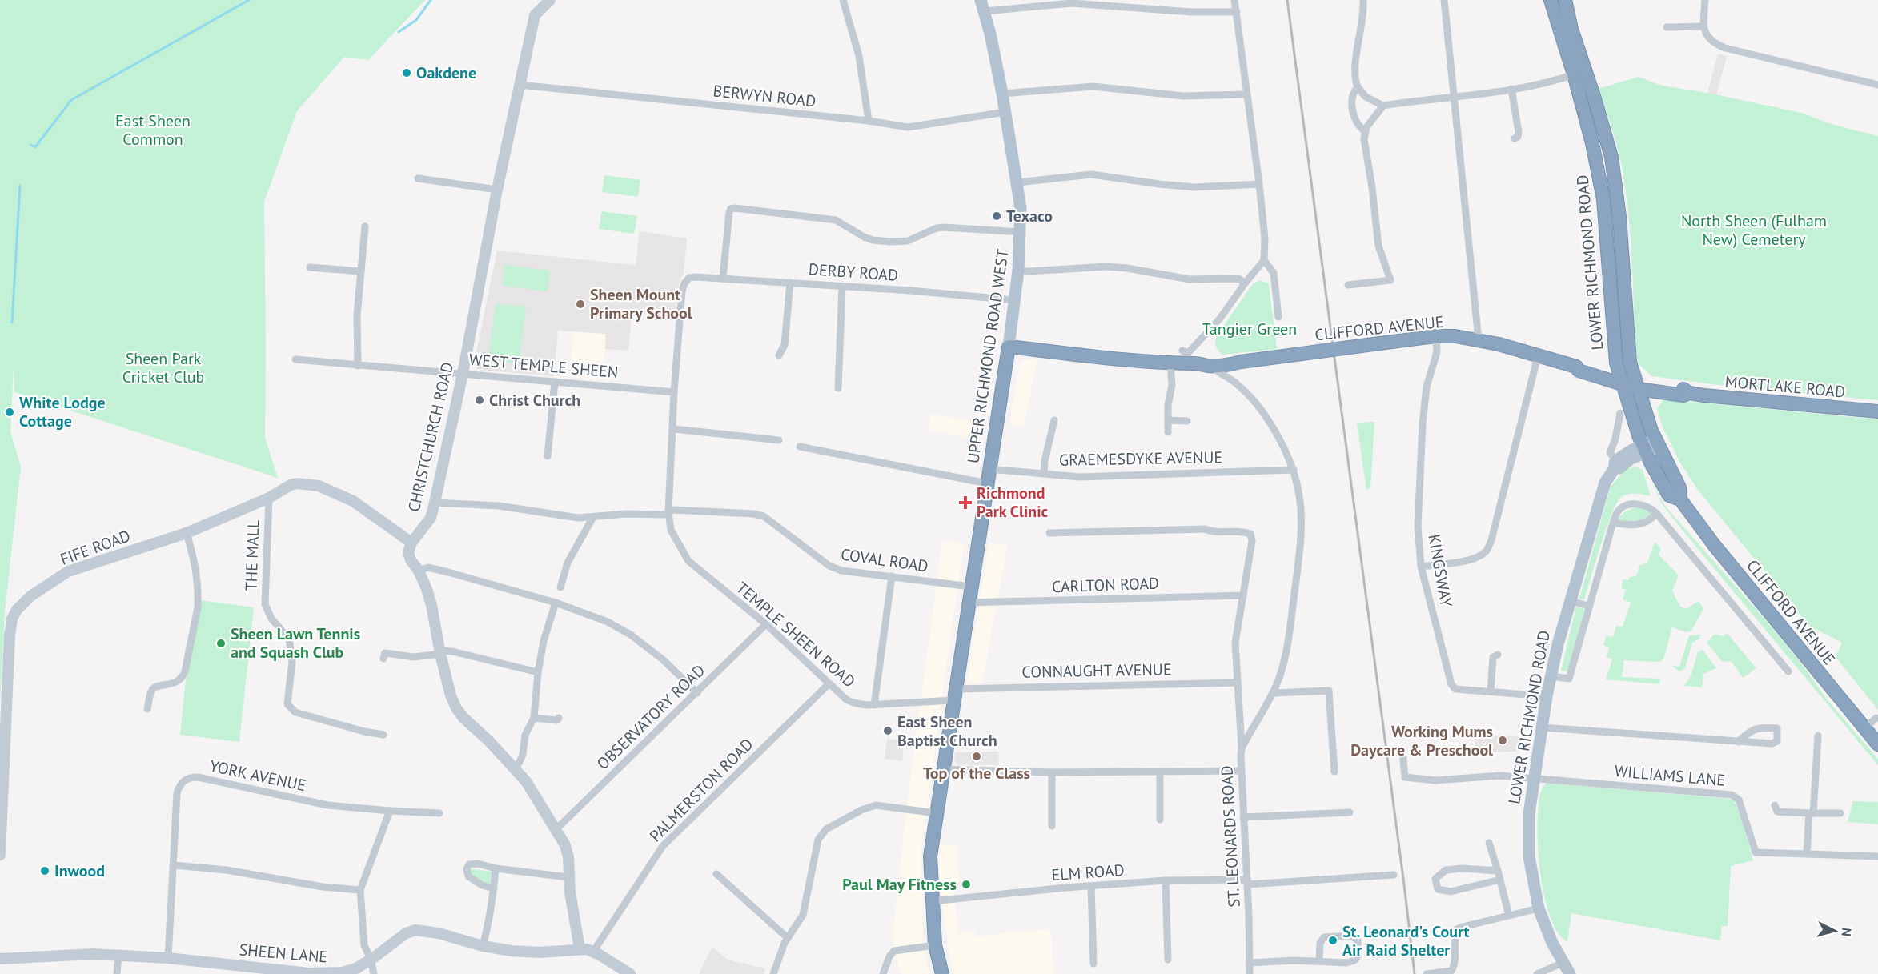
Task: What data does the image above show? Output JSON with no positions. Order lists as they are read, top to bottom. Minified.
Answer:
{"streets":{"highway":["LOWER RICHMOND ROAD","CLIFFORD AVENUE","UPPER RICHMOND ROAD WEST","MORTLAKE ROAD"],"street":["BERWYN ROAD","DERBY ROAD","WEST TEMPLE SHEEN","CHRISTCHURCH ROAD","GRAEMESDYKE AVENUE","FIFE ROAD","THE MALL","COVAL ROAD","KINGSWAY","CARLTON ROAD","TEMPLE SHEEN ROAD","CONNAUGHT AVENUE","OBSERVATORY ROAD","YORK AVENUE","WILLIAMS LANE","PALMERSTON ROAD","ST. LEONARDS ROAD","ELM ROAD","SHEEN LANE"]},"crossings":[["BERWYN ROAD","UPPER RICHMOND ROAD WEST"],["BERWYN ROAD","CHRISTCHURCH ROAD"],["LOWER RICHMOND ROAD","CLIFFORD AVENUE"],["LOWER RICHMOND ROAD","MORTLAKE ROAD"],["LOWER RICHMOND ROAD","KINGSWAY"],["LOWER RICHMOND ROAD","WILLIAMS LANE"],["DERBY ROAD","UPPER RICHMOND ROAD WEST"],["DERBY ROAD","TEMPLE SHEEN ROAD"],["CLIFFORD AVENUE","UPPER RICHMOND ROAD WEST"],["CLIFFORD AVENUE","MORTLAKE ROAD"],["CLIFFORD AVENUE","KINGSWAY"],["CLIFFORD AVENUE","ST. LEONARDS ROAD"],["UPPER RICHMOND ROAD WEST","GRAEMESDYKE AVENUE"],["UPPER RICHMOND ROAD WEST","COVAL ROAD"],["UPPER RICHMOND ROAD WEST","CARLTON ROAD"],["UPPER RICHMOND ROAD WEST","TEMPLE SHEEN ROAD"],["UPPER RICHMOND ROAD WEST","CONNAUGHT AVENUE"],["UPPER RICHMOND ROAD WEST","ELM ROAD"],["WEST TEMPLE SHEEN","CHRISTCHURCH ROAD"],["WEST TEMPLE SHEEN","TEMPLE SHEEN ROAD"],["CHRISTCHURCH ROAD","FIFE ROAD"],["CHRISTCHURCH ROAD","COVAL ROAD"],["GRAEMESDYKE AVENUE","ST. LEONARDS ROAD"],["FIFE ROAD","THE MALL"],["COVAL ROAD","TEMPLE SHEEN ROAD"],["TEMPLE SHEEN ROAD","CONNAUGHT AVENUE"],["TEMPLE SHEEN ROAD","OBSERVATORY ROAD"],["TEMPLE SHEEN ROAD","PALMERSTON ROAD"],["YORK AVENUE","SHEEN LANE"],["PALMERSTON ROAD","SHEEN LANE"],["ST. LEONARDS ROAD","ELM ROAD"]],"parks":["East Sheen Common","North Sheen (Fulham New) Cemetery","Tangier Green","Sheen Park Cricket Club"],"places":{"other":["Oakdene","Texaco","Sheen Mount Primary School","Christ Church","White Lodge Cottage","Sheen Lawn Tennis and Squash Club","East Sheen Baptist Church","Working Mums Daycare & Preschool","Top of the Class","Inwood","Paul May Fitness","St. Leonard's Court Air Raid Shelter"],"health":["Richmond Park Clinic"]},"north":"right"}
